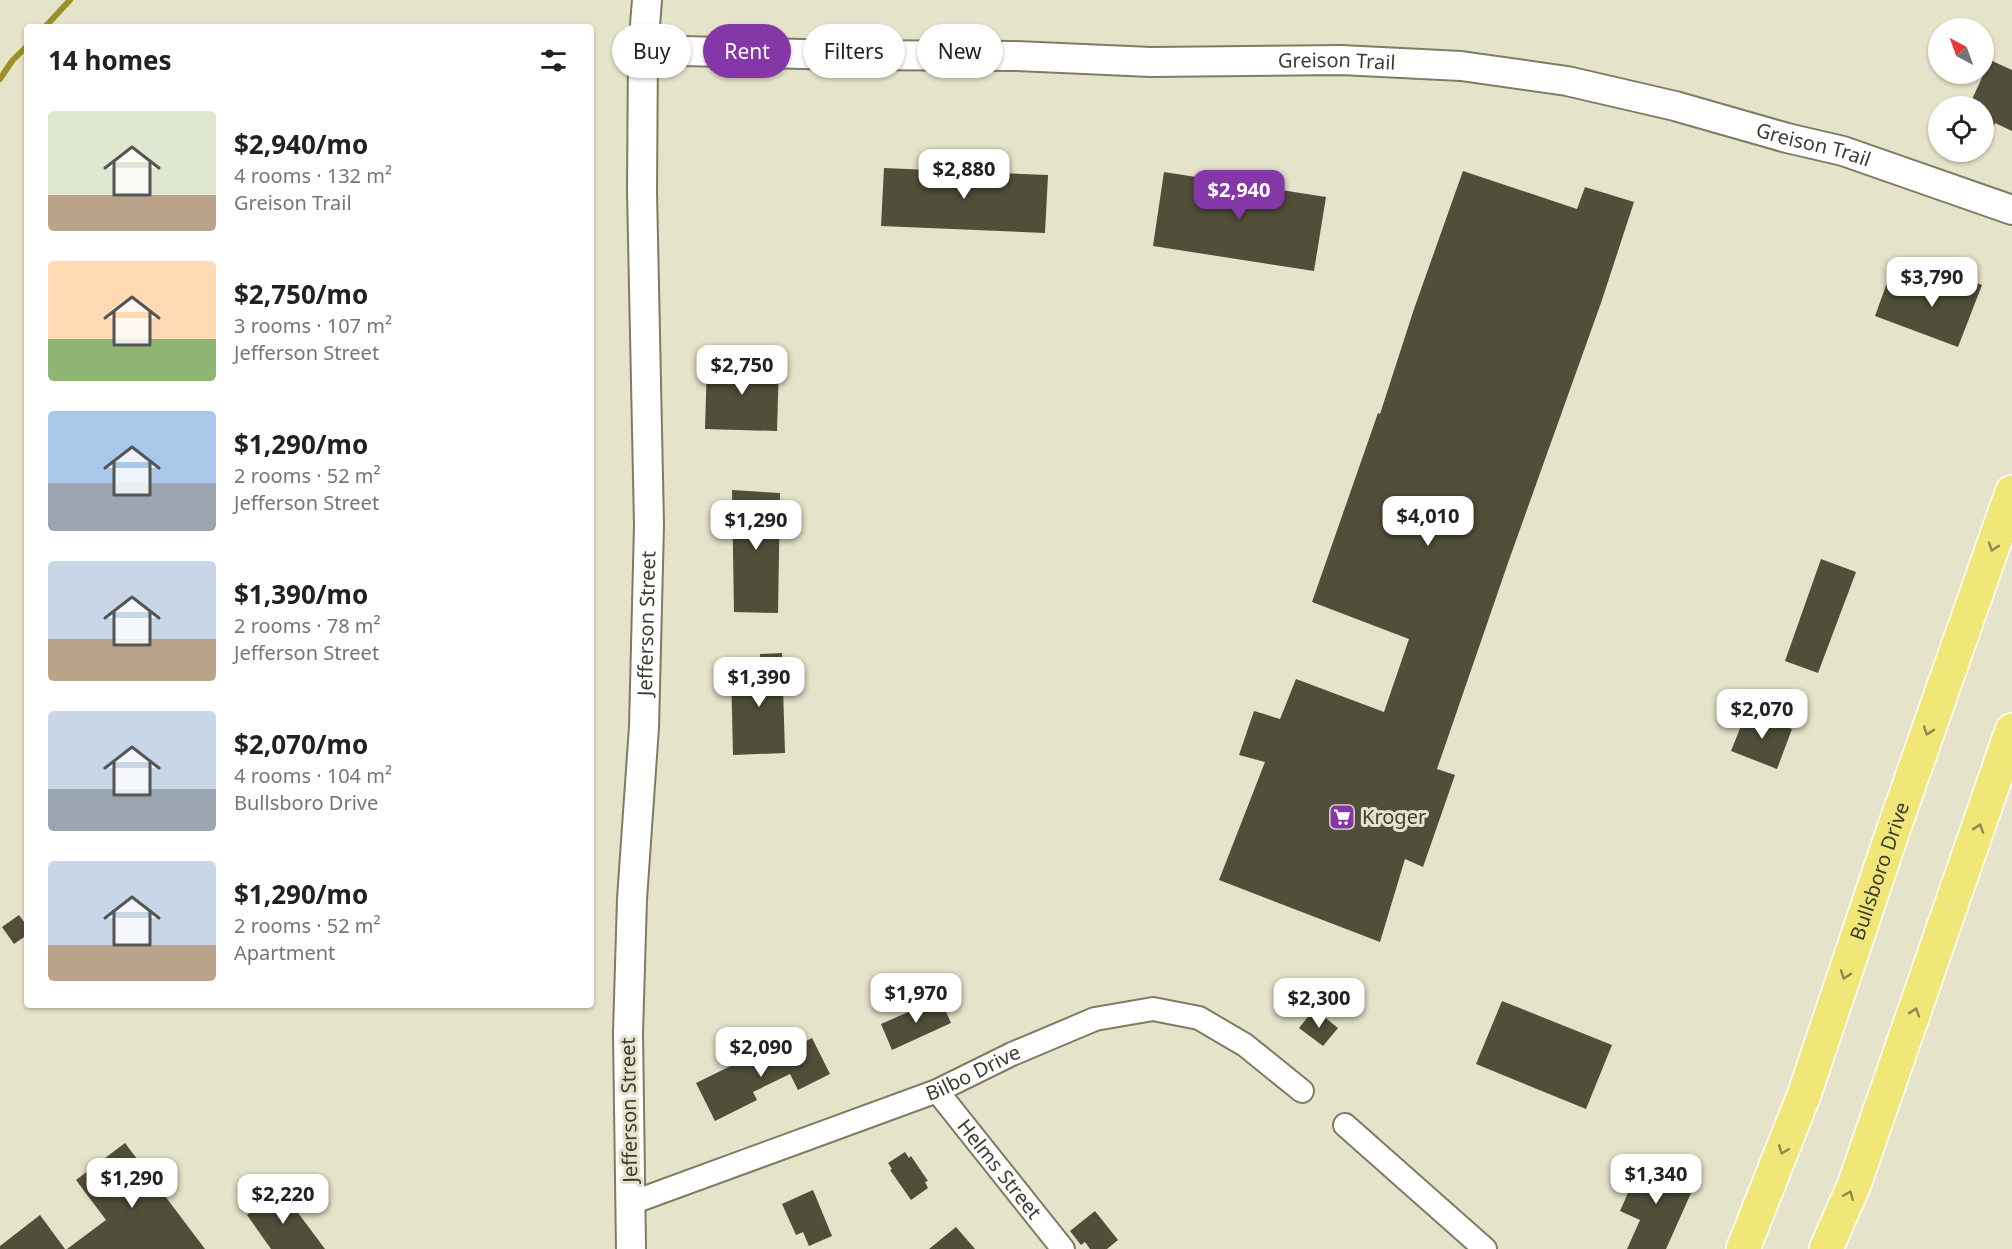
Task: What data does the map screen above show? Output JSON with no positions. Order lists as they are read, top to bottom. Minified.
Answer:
{"streets":{"main road":["Bullsboro Drive"],"street":["Greison Trail","Jefferson Street","Bilbo Drive","Helms Street"]},"crossings":[["Jefferson Street","Bilbo Drive"],["Bilbo Drive","Helms Street"]],"places":{"supermarket":["Kroger"]},"north":"top left","page":{"chip":["Buy","Rent","Filters","New"],"heading":"14 homes","list":[{"name":"$2,940/mo","note":"4 rooms · 132 m² · Greison Trail"},{"name":"$2,750/mo","note":"3 rooms · 107 m² · Jefferson Street"},{"name":"$1,290/mo","note":"2 rooms · 52 m² · Jefferson Street"},{"name":"$1,390/mo","note":"2 rooms · 78 m² · Jefferson Street"},{"name":"$2,070/mo","note":"4 rooms · 104 m² · Bullsboro Drive"},{"name":"$1,290/mo","note":"2 rooms · 52 m² · Apartment"}],"price":["$2,880","$2,940","$3,790","$2,750","$4,010","$1,290","$1,390","$2,070","$1,970","$2,300","$2,090","$1,340","$1,290","$2,220"]}}
